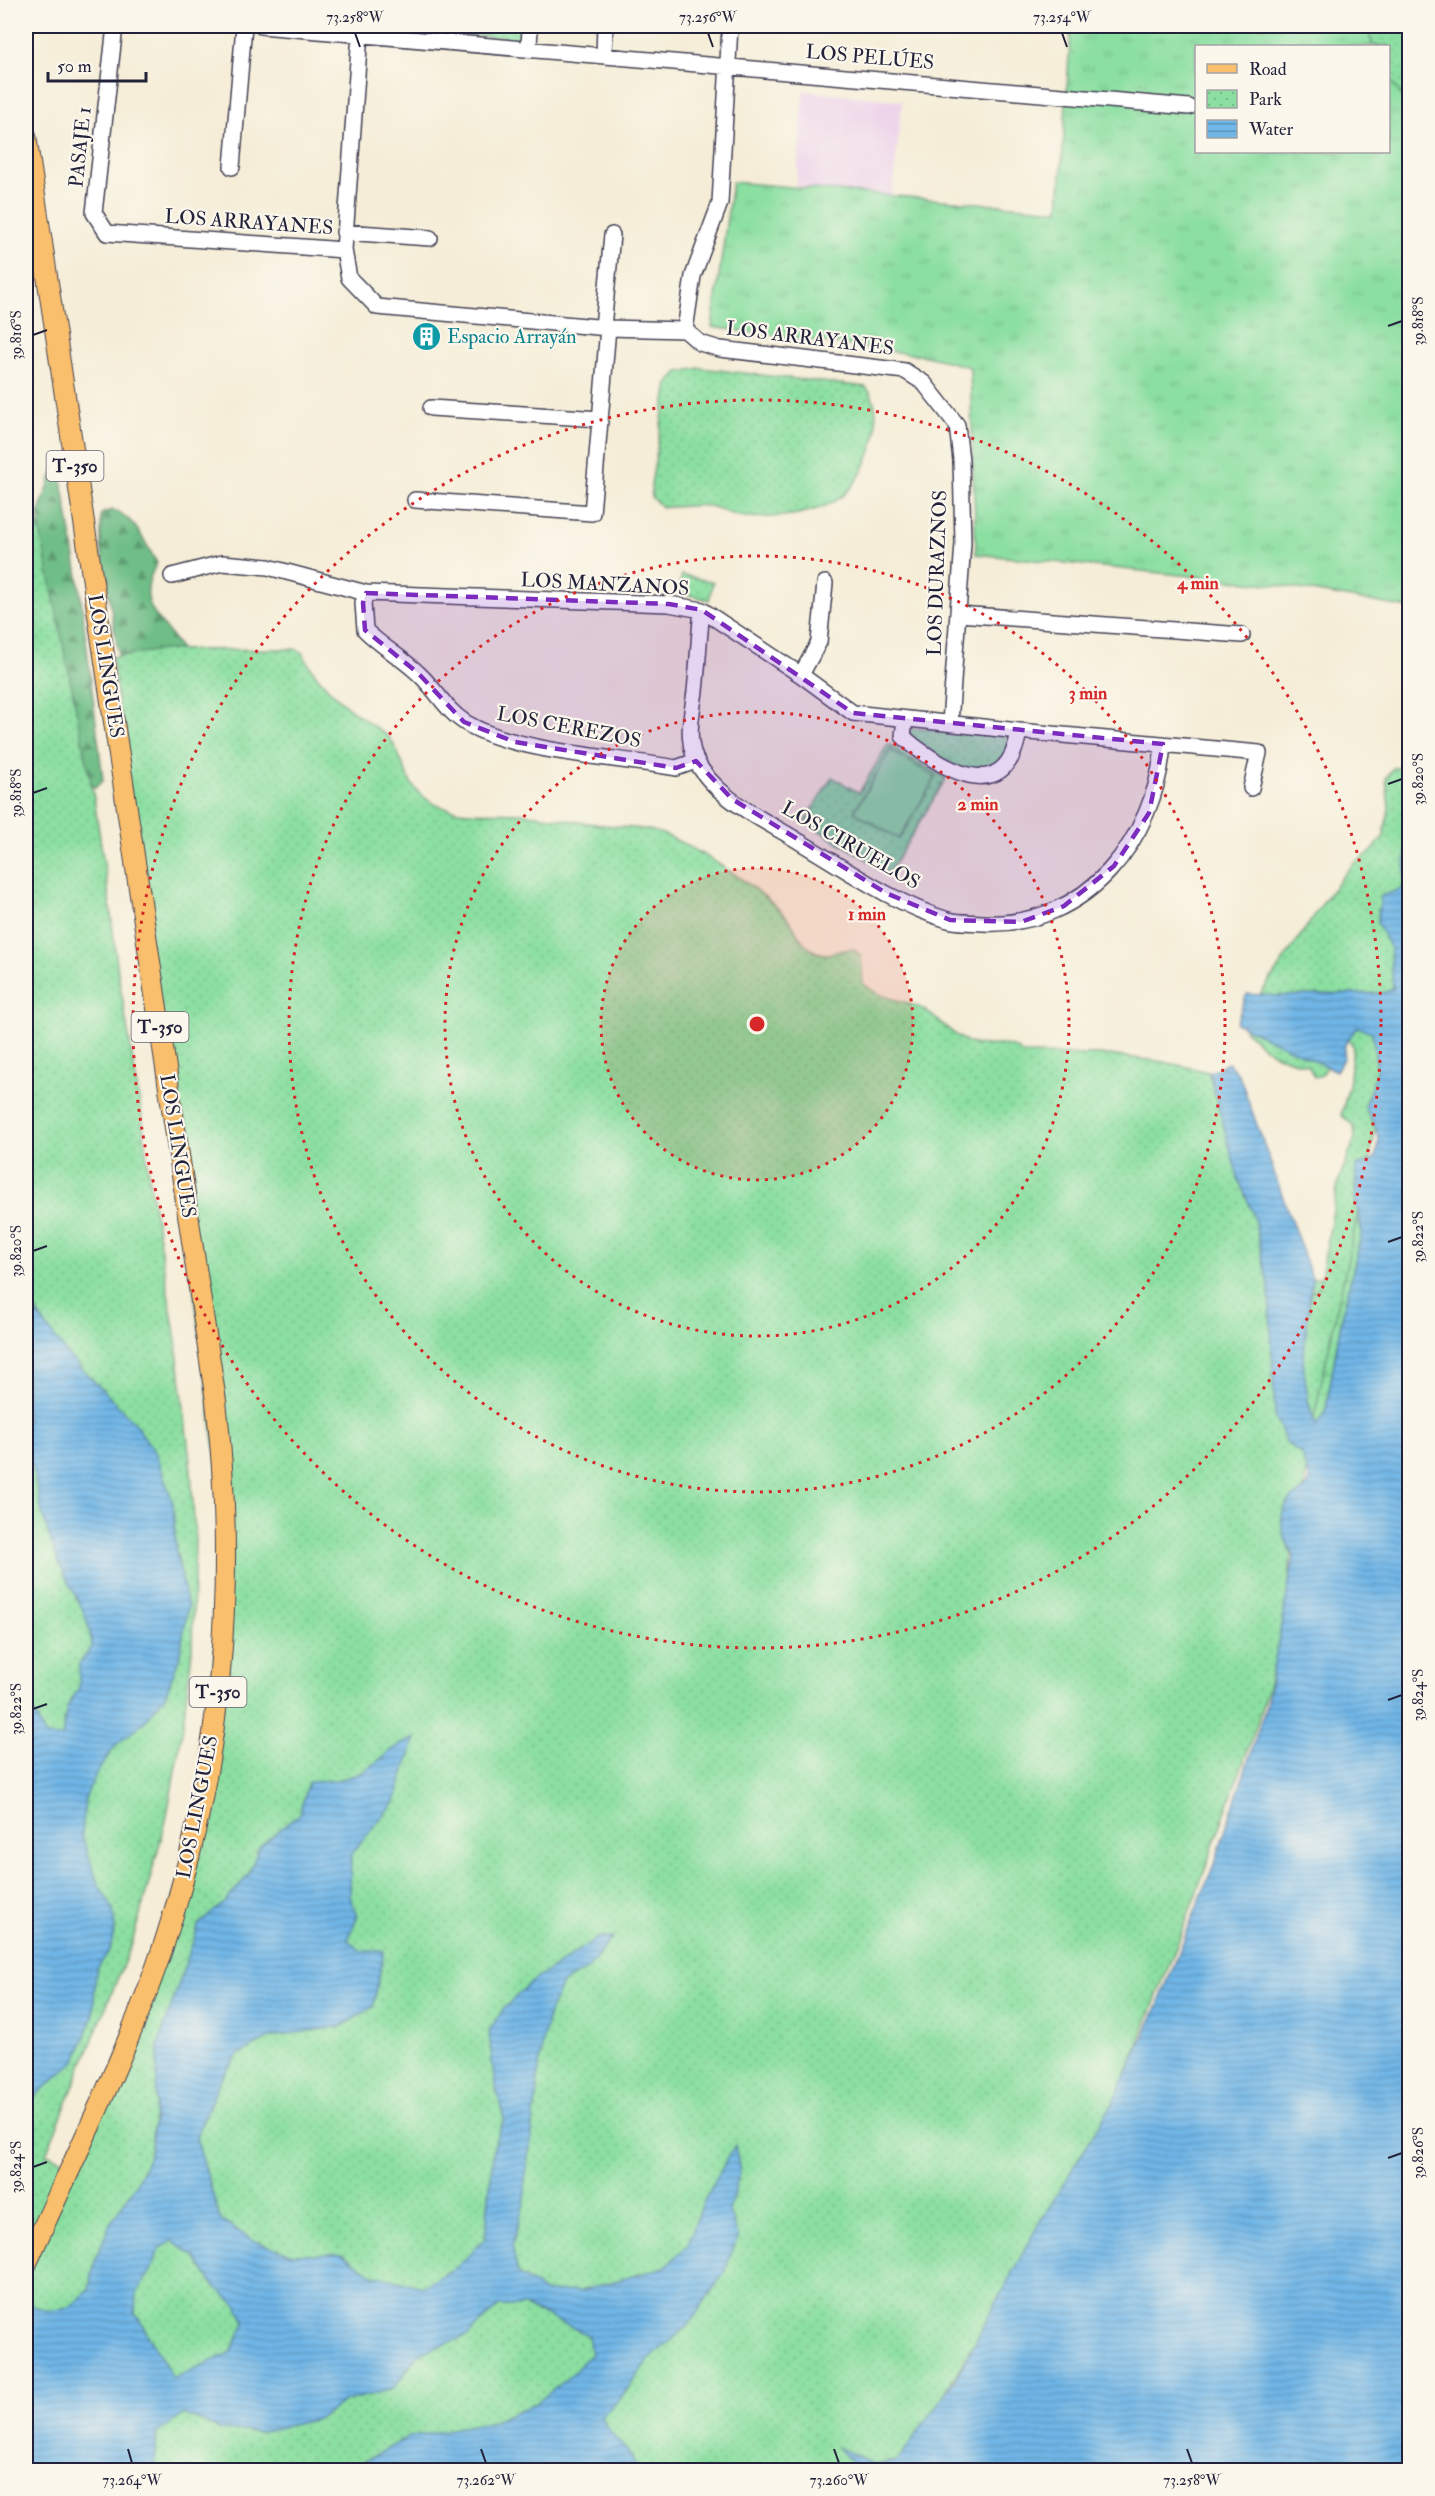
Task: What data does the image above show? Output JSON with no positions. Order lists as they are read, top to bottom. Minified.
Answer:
{"streets":{"main road":["T-350","LOS LINGUES"],"street":["LOS PELÚES","PASAJE 1","LOS ARRAYANES","LOS DURAZNOS","LOS MANZANOS","LOS CEREZOS","LOS CIRUELOS"]},"crossings":[["PASAJE 1","LOS ARRAYANES"],["LOS ARRAYANES","LOS DURAZNOS"],["LOS DURAZNOS","LOS MANZANOS"],["LOS MANZANOS","LOS CEREZOS"],["LOS MANZANOS","LOS CIRUELOS"],["LOS CEREZOS","LOS CIRUELOS"]],"places":{"building":["Espacio Arrayán"]},"legend":["Road","Park","Water"],"scale_bar":"50 m","coordinates":["73.258°W","73.256°W","73.254°W","39.818°S","39.816°S","39.820°S","39.822°S","39.824°S","39.826°S","73.264°W","73.262°W","73.260°W"],"rings":["4 min","3 min","2 min","1 min"]}
